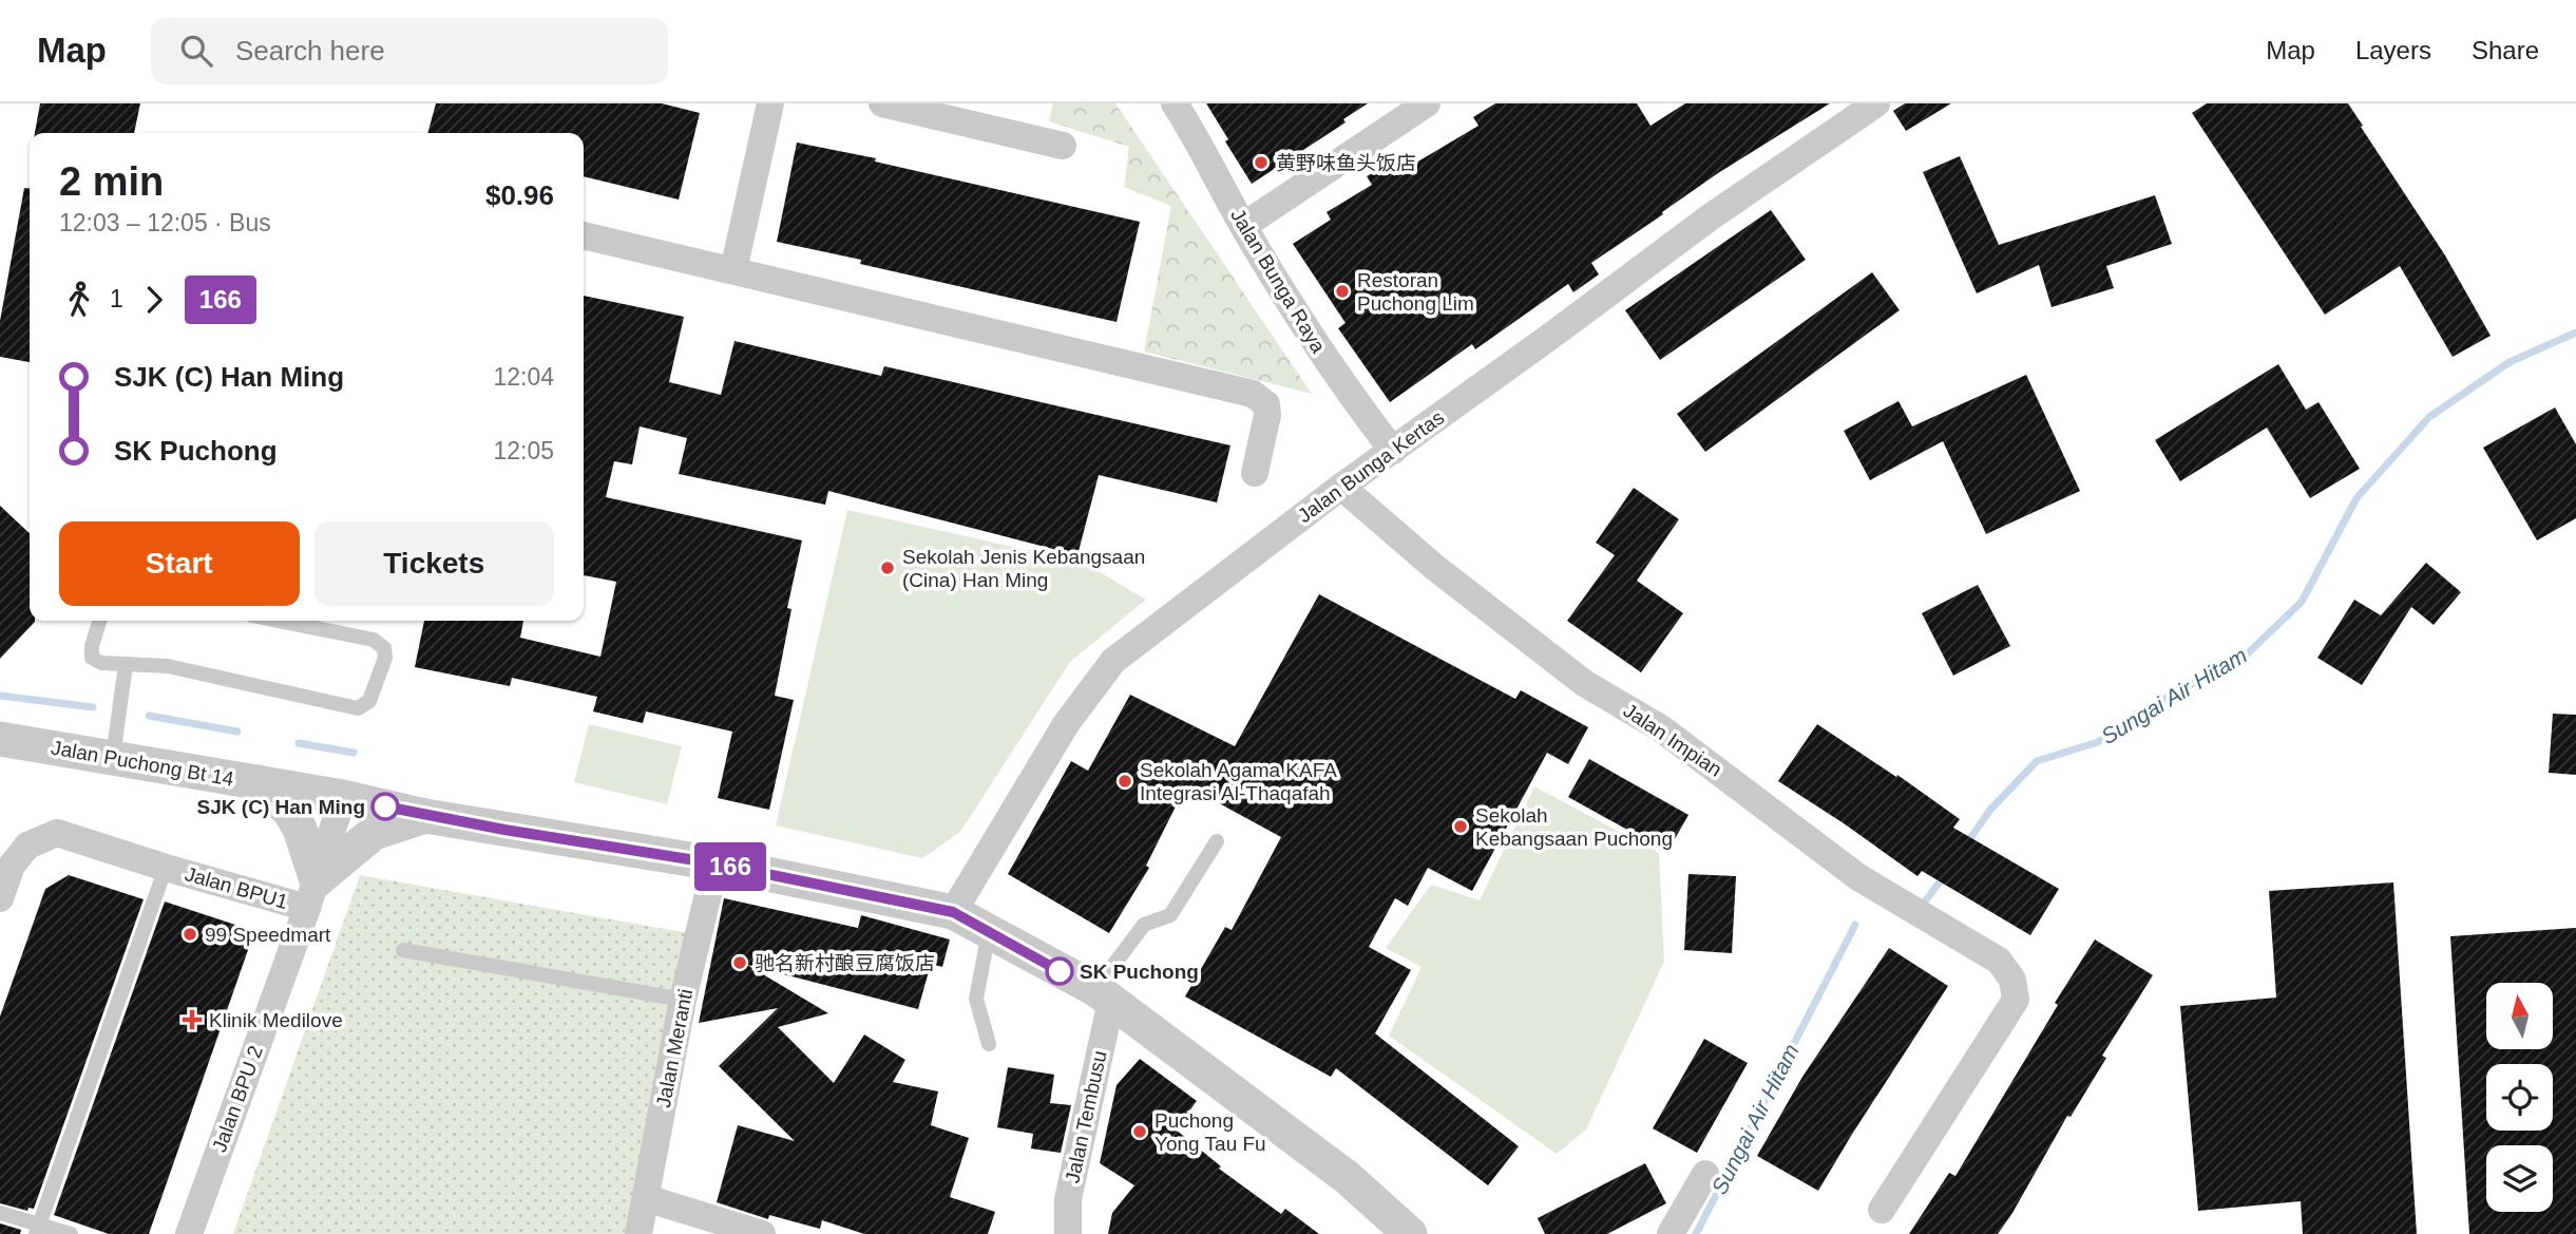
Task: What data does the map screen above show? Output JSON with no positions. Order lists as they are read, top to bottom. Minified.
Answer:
{"streets":{"street":["Jalan Bunga Raya","Jalan Bunga Kertas","Jalan Impian","Jalan Puchong Bt 14","Jalan BPU1","Jalan Meranti","Jalan BPU 2","Jalan Tembusu"]},"crossings":[["Jalan Bunga Raya","Jalan Bunga Kertas"],["Jalan Bunga Kertas","Jalan Impian"],["Jalan Bunga Kertas","Jalan Puchong Bt 14"],["Jalan Puchong Bt 14","Jalan Meranti"],["Jalan Puchong Bt 14","Jalan BPU 2"],["Jalan Puchong Bt 14","Jalan Tembusu"],["Jalan BPU1","Jalan BPU 2"]],"water":["Sungai Air Hitam"],"places":{"other":["黄野味鱼头饭店","Restoran Puchong Lim","Sekolah Jenis Kebangsaan (Cina) Han Ming","Sekolah Agama KAFA Integrasi Al-Thaqafah","SJK (C) Han Ming","Sekolah Kebangsaan Puchong","99 Speedmart","驰名新村酿豆腐饭店","SK Puchong","Puchong Yong Tau Fu"],"health":["Klinik Medilove"]},"lines":["bus line 166"],"north":"top","page":{"header":"Map","search":"Search here","nav":["Map","Layers","Share"],"on_map":"166","heading":["2 min","12:03 – 12:05 · Bus","$0.96"],"legs":["1","166"],"list":[{"name":"SJK (C) Han Ming","value":"12:04"},{"name":"SK Puchong","value":"12:05"}],"buttons":["Start","Tickets"]}}
